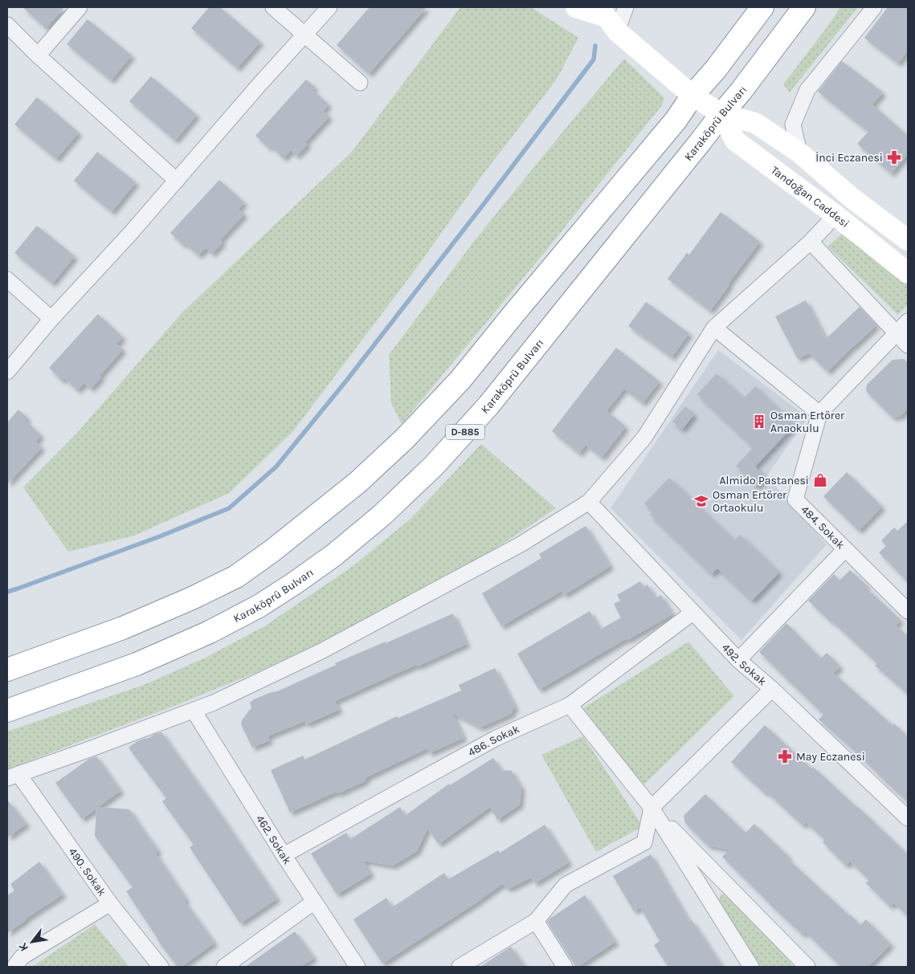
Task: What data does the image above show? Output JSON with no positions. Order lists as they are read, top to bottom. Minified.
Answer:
{"streets":{"highway":["Karaköprü Bulvarı","D-885"],"main road":["Tandoğan Caddesi"],"street":["484. Sokak","492. Sokak","486. Sokak","462. Sokak","490. Sokak"]},"crossings":[["Karaköprü Bulvarı","Tandoğan Caddesi"],["492. Sokak","486. Sokak"],["486. Sokak","462. Sokak"]],"places":{"pharmacy":["İnci Eczanesi","May Eczanesi"],"building":["Osman Ertörer Anaokulu"],"shop":["Almido Pastanesi"],"school or university":["Osman Ertörer Ortaokulu"]},"north":"bottom left"}
